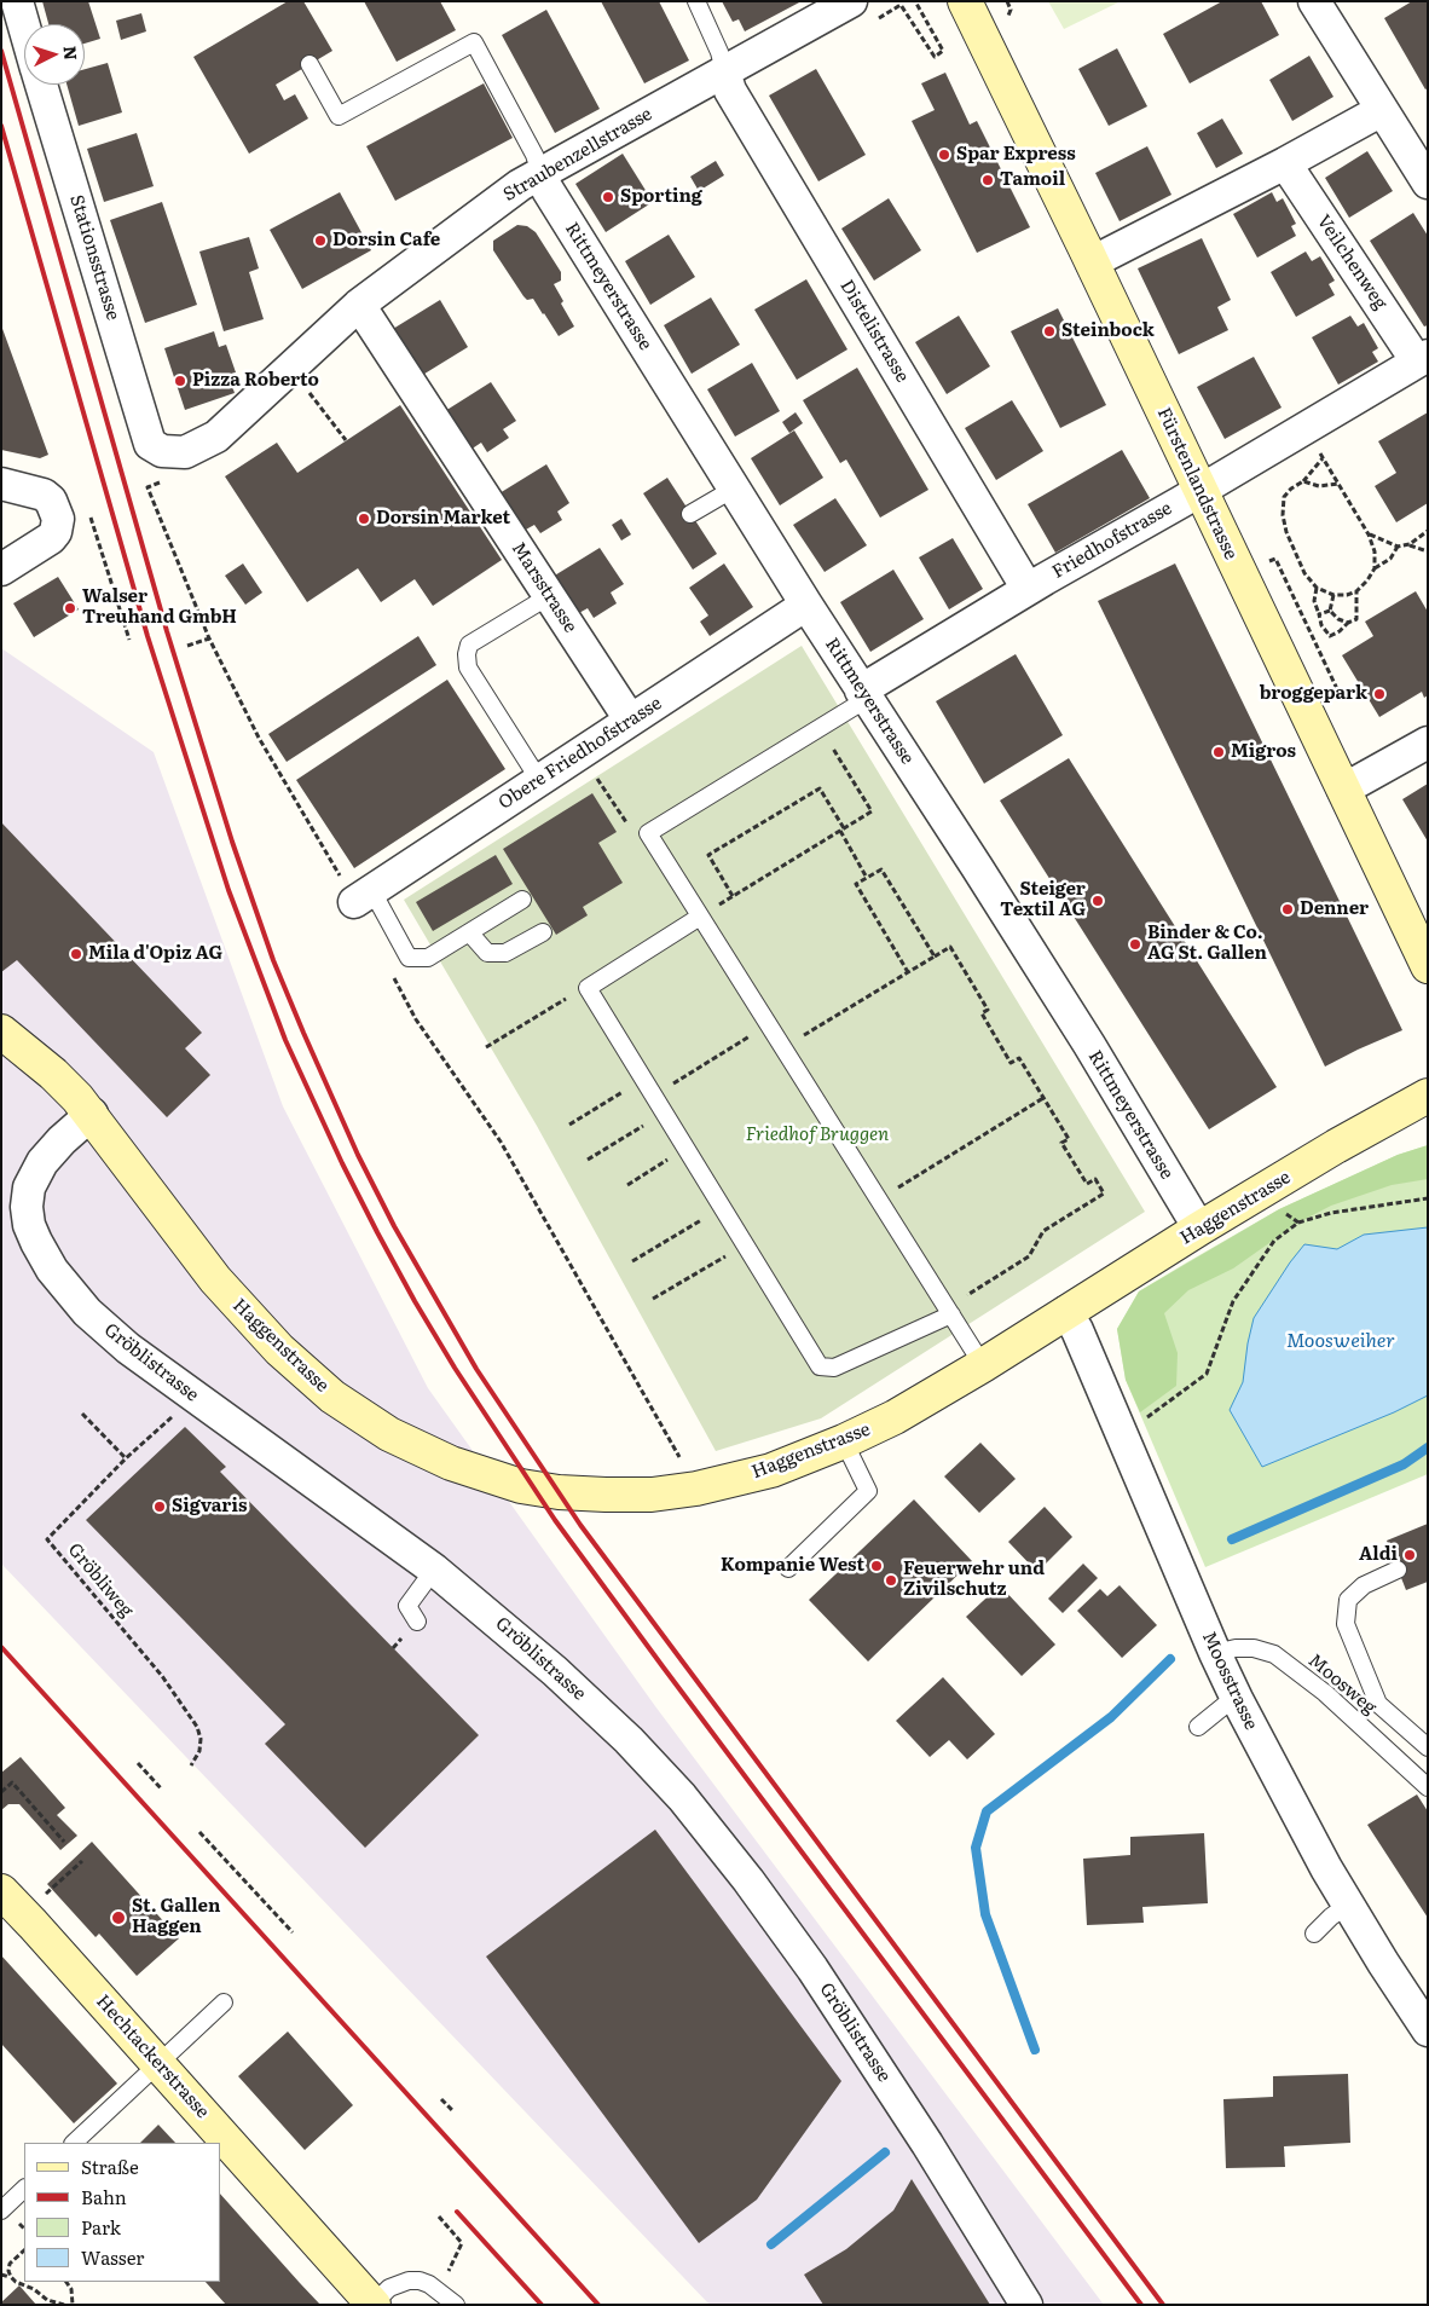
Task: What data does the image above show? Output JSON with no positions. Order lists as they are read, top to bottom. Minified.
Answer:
{"streets":{"street":["Straubenzellstrasse","Stationsstrasse","Veilchenweg","Rittmeyerstrasse","Distelistrasse","Fürstenlandstrasse","Friedhofstrasse","Marsstrasse","Obere Friedhofstrasse","Haggenstrasse","Gröblistrasse","Moosstrasse","Hechtackerstrasse"],"lane":["Moosweg"],"path":["Gröbliweg"]},"crossings":[["Straubenzellstrasse","Stationsstrasse"],["Straubenzellstrasse","Rittmeyerstrasse"],["Straubenzellstrasse","Distelistrasse"],["Straubenzellstrasse","Marsstrasse"],["Veilchenweg","Friedhofstrasse"],["Rittmeyerstrasse","Friedhofstrasse"],["Rittmeyerstrasse","Obere Friedhofstrasse"],["Rittmeyerstrasse","Haggenstrasse"],["Distelistrasse","Friedhofstrasse"],["Fürstenlandstrasse","Friedhofstrasse"],["Marsstrasse","Obere Friedhofstrasse"],["Haggenstrasse","Gröblistrasse"],["Haggenstrasse","Moosstrasse"],["Moosstrasse","Moosweg"]],"water":["Moosweiher"],"parks":["Friedhof Bruggen"],"places":["Spar Express","Tamoil","Sporting","Dorsin Cafe","Steinbock","Pizza Roberto","Dorsin Market","Walser Treuhand GmbH","broggepark","Migros","Steiger Textil AG","Denner","Binder & Co. AG St. Gallen","Mila d'Opiz AG","Sigvaris","Aldi","Kompanie West","Feuerwehr und Zivilschutz","St. Gallen Haggen"],"legend":["Straße","Bahn","Park","Wasser"],"north":"right"}
